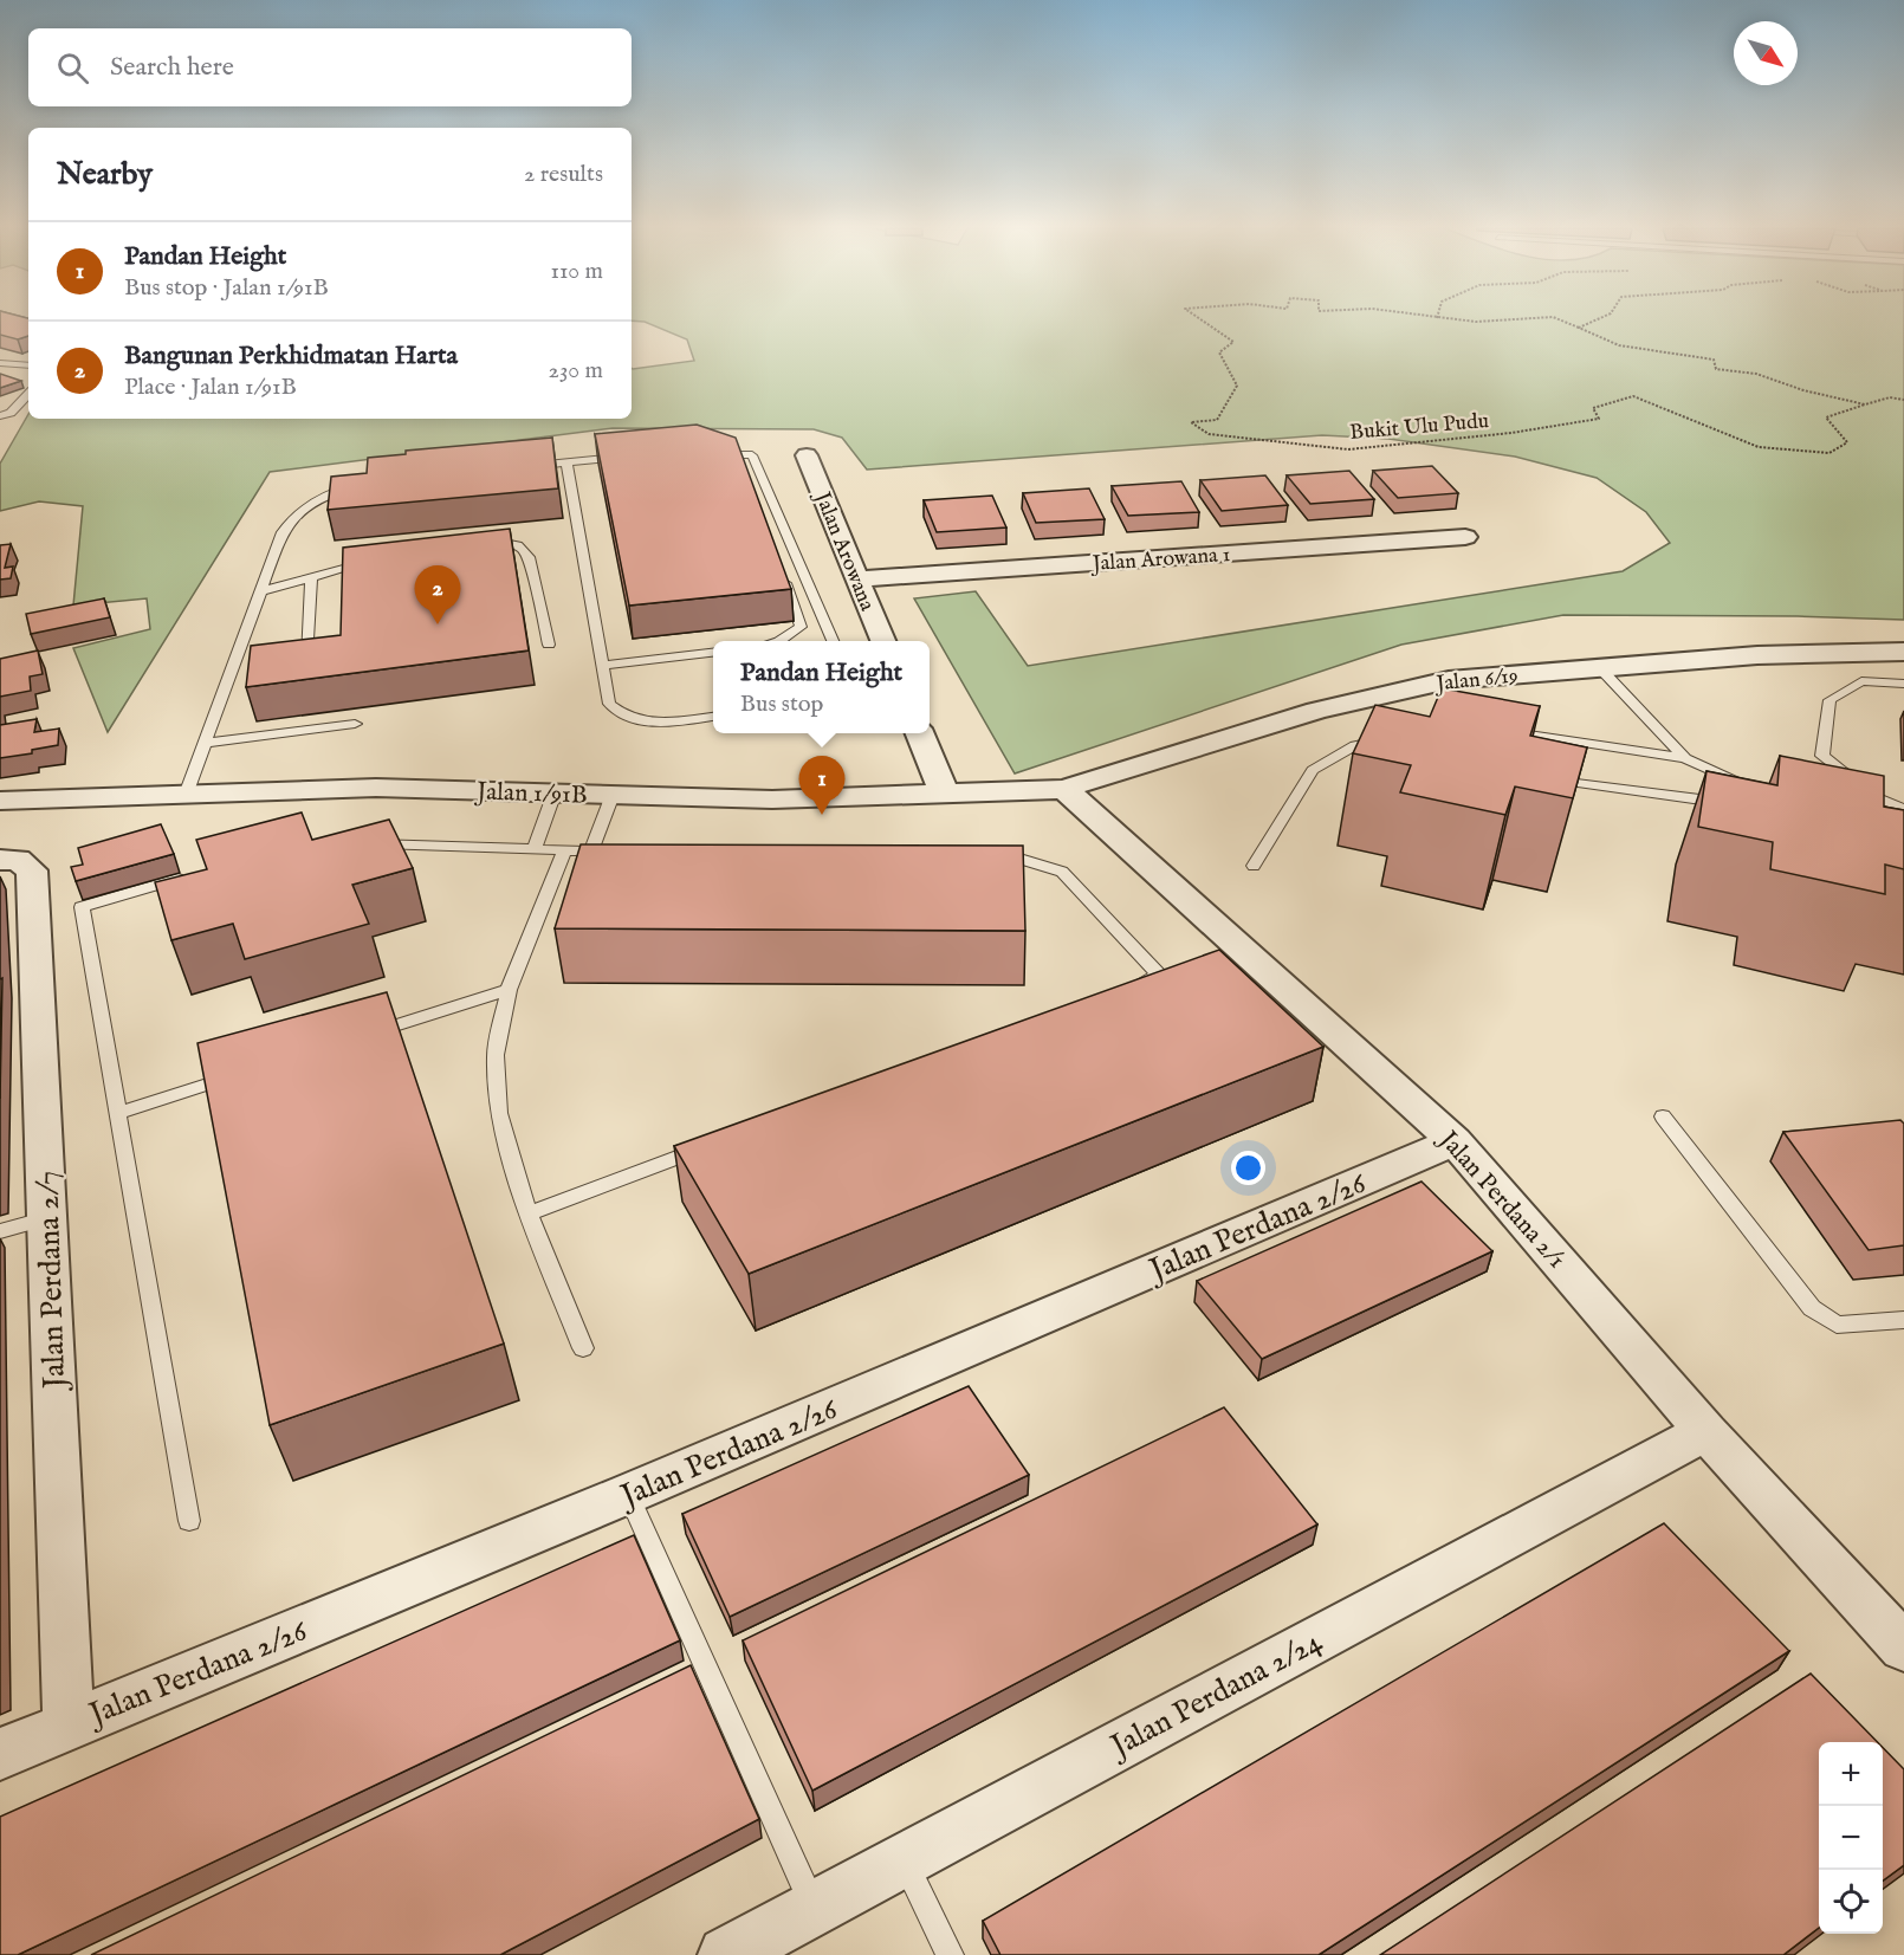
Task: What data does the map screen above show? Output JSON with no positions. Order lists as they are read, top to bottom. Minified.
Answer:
{"streets":{"street":["Jalan Arowana","Jalan Arowana 1","Jalan 6/19","Jalan 1/91B","Jalan Perdana 2/1","Jalan Perdana 2/26","Jalan Perdana 2/7","Jalan Perdana 2/24"],"path":["Bukit Ulu Pudu"]},"crossings":[["Jalan Arowana","Jalan Arowana 1"],["Jalan 6/19","Jalan 1/91B"],["Jalan 6/19","Jalan Perdana 2/1"],["Jalan 1/91B","Jalan Perdana 2/1"],["Jalan Perdana 2/1","Jalan Perdana 2/26"],["Jalan Perdana 2/1","Jalan Perdana 2/24"],["Jalan Perdana 2/26","Jalan Perdana 2/7"]],"north":"bottom right","page":{"search":"Search here","heading":["Nearby","2 results"],"list":[{"mark":"1","name":"Pandan Height","note":"Bus stop · Jalan 1/91B","value":"110 m"},{"mark":"2","name":"Bangunan Perkhidmatan Harta","note":"Place · Jalan 1/91B","value":"230 m"}],"pins":["2","1"],"popup":["Pandan Height","Bus stop"],"map_buttons":["+","−"]}}
